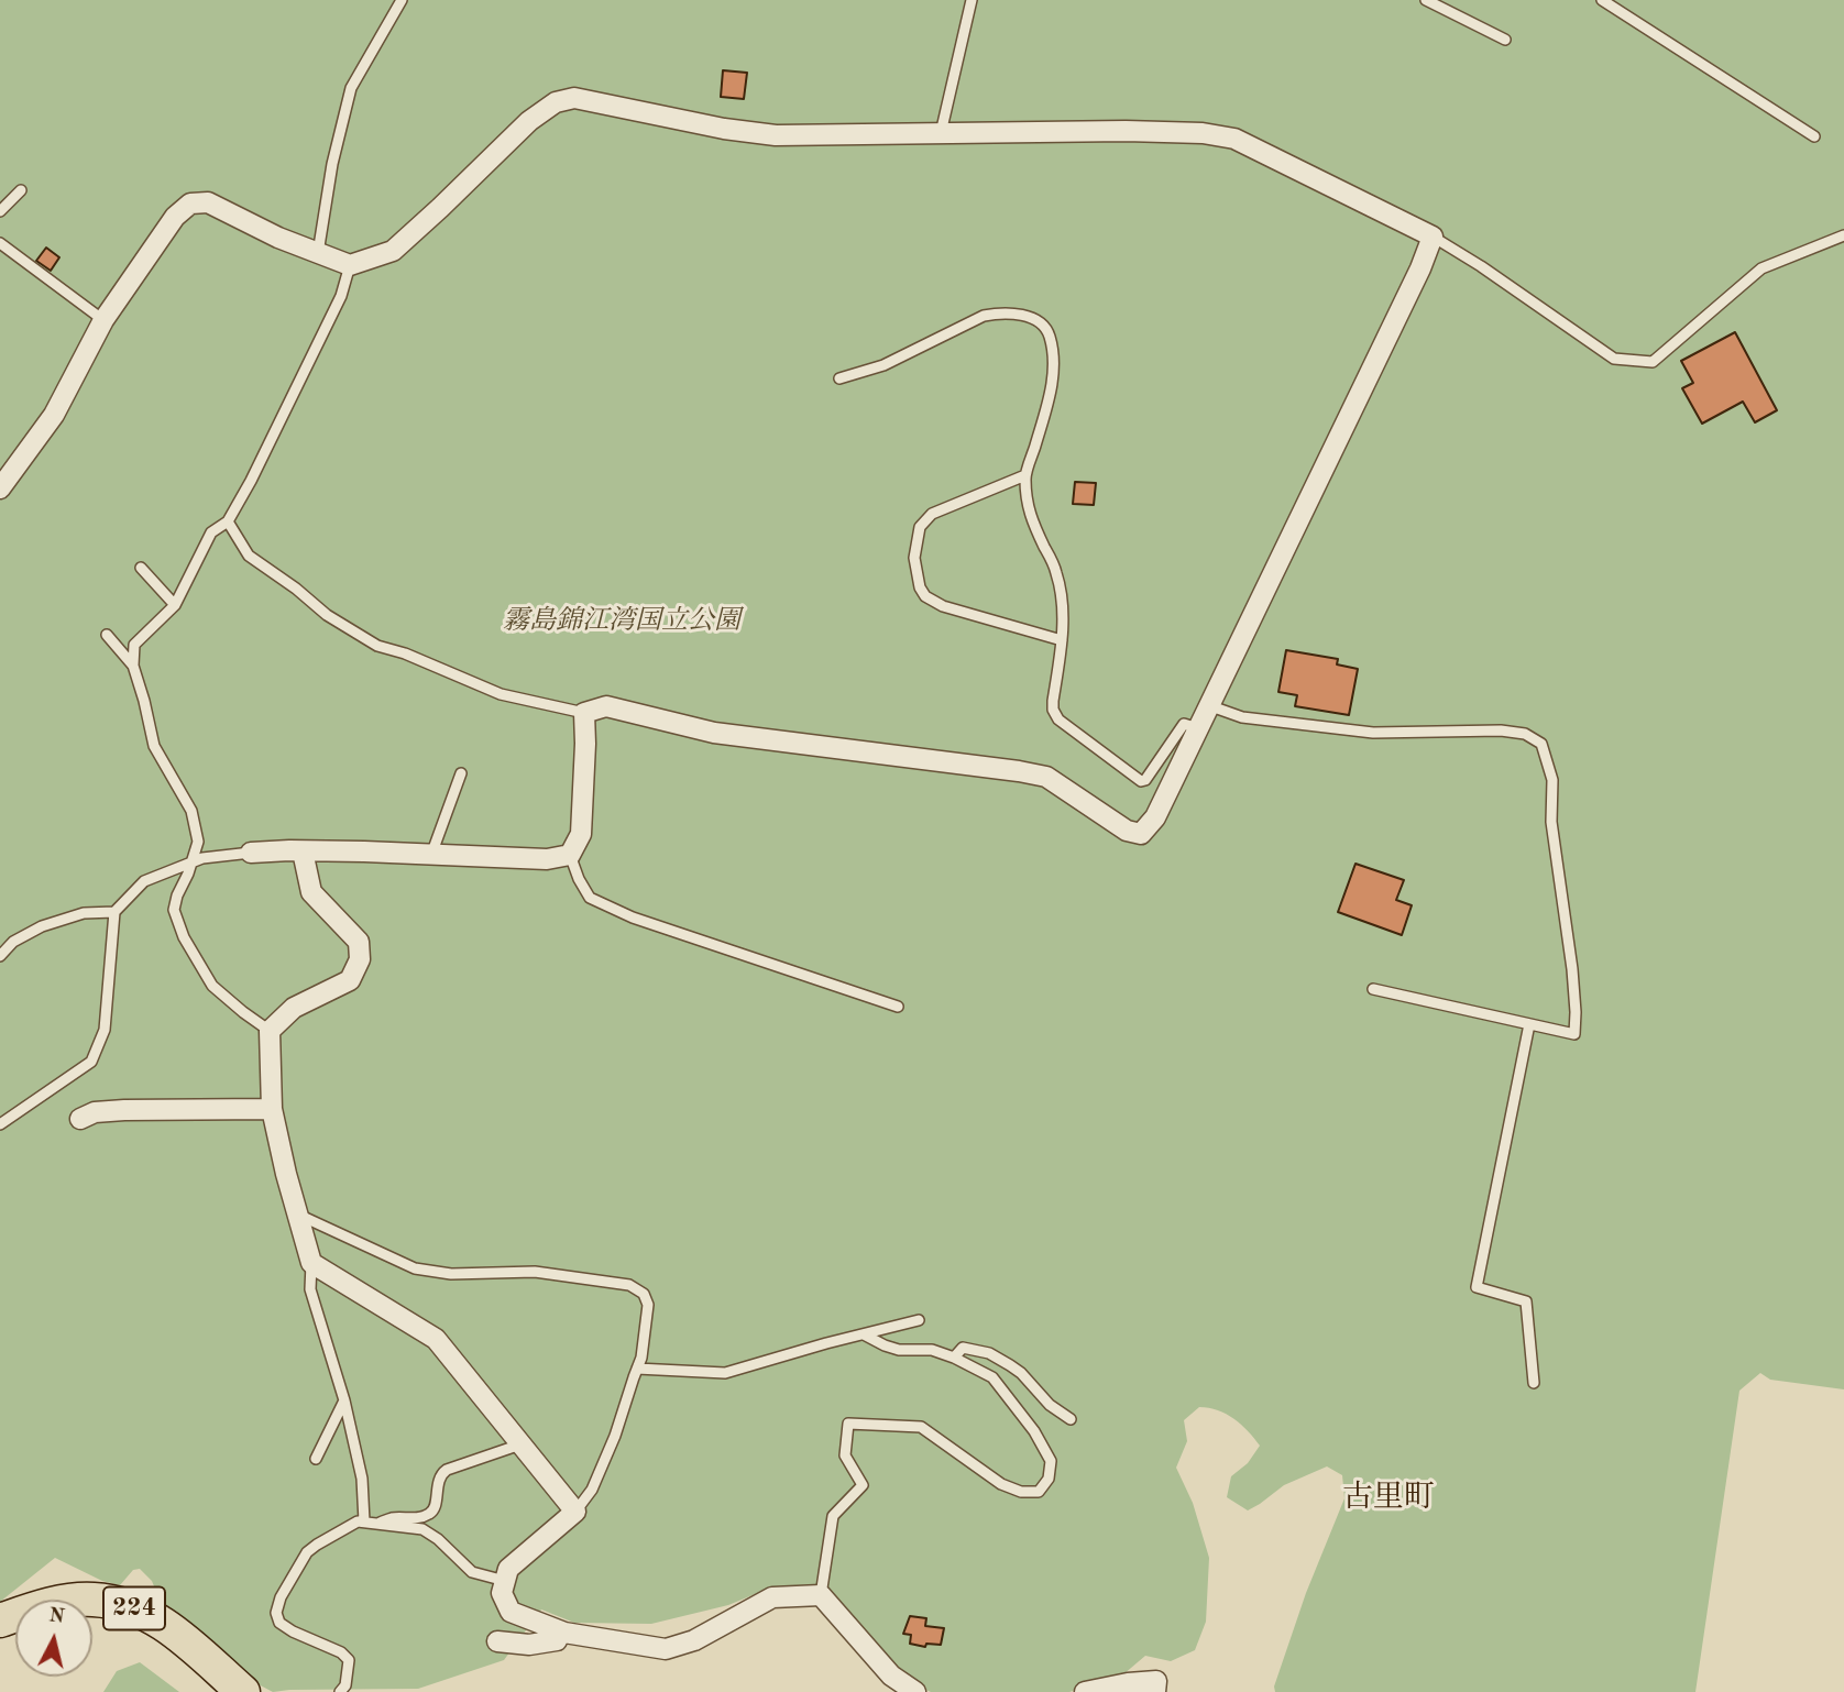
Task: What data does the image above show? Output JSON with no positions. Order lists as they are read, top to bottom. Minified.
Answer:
{"streets":{"highway":["224"]},"districts":["古里町"],"parks":["霧島錦江湾国立公園"],"north":"top"}
